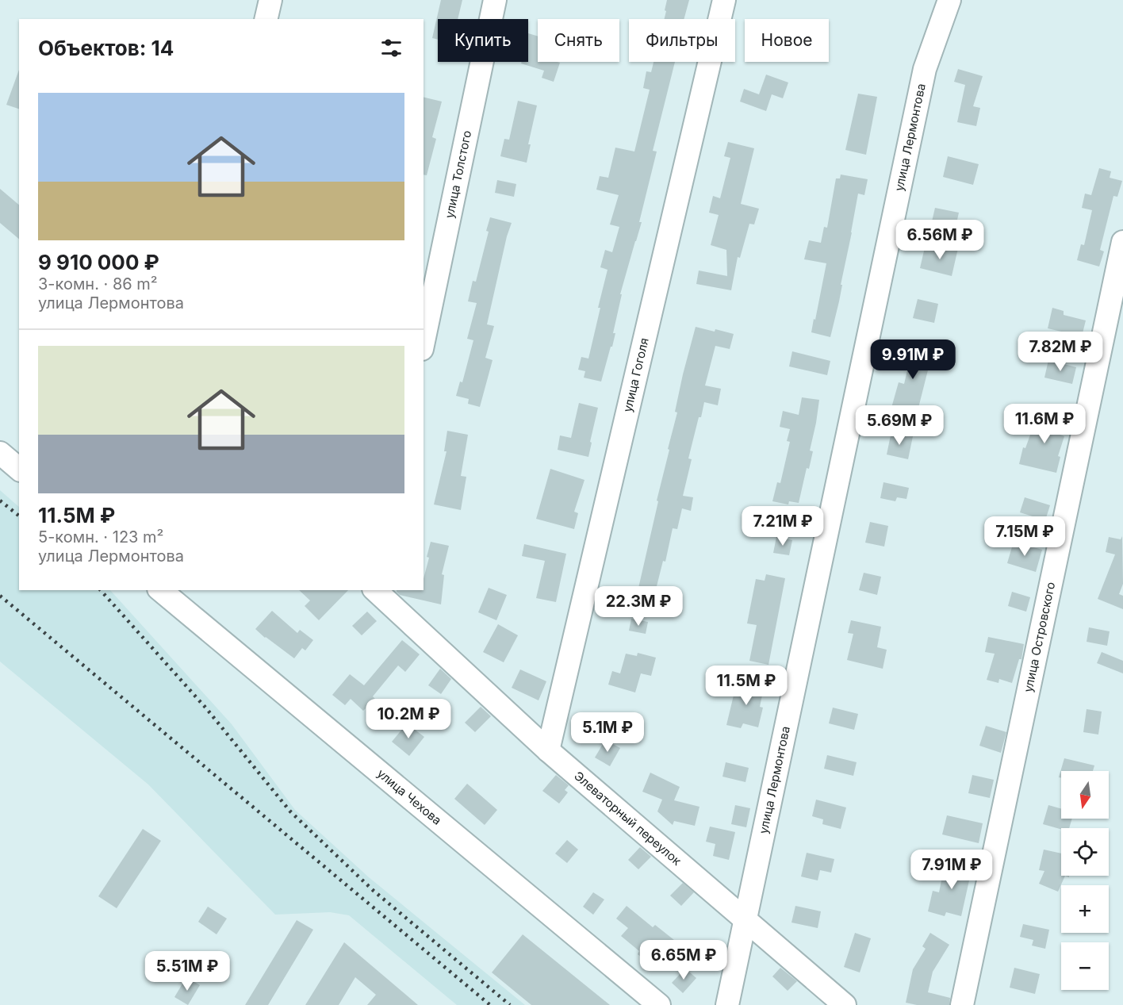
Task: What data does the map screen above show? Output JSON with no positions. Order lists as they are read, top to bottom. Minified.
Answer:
{"streets":{"street":["улица Лермонтова","улица Толстого","улица Гоголя","улица Островского","улица Чехова","Элеваторный переулок"]},"crossings":[["улица Лермонтова","Элеваторный переулок"],["улица Гоголя","Элеваторный переулок"]],"north":"bottom","page":{"chip":["Купить","Снять","Фильтры","Новое"],"heading":"Объектов: 14","list":[{"name":"9 910 000 ₽","note":"3-комн. · 86 m² · улица Лермонтова"},{"name":"11.5M ₽","note":"5-комн. · 123 m² · улица Лермонтова"}],"price":["6.56M ₽","7.82M ₽","9.91M ₽","11.6M ₽","5.69M ₽","7.21M ₽","7.15M ₽","22.3M ₽","11.5M ₽","10.2M ₽","5.1M ₽","7.91M ₽","6.65M ₽","5.51M ₽"],"map_buttons":["+","−"]}}
